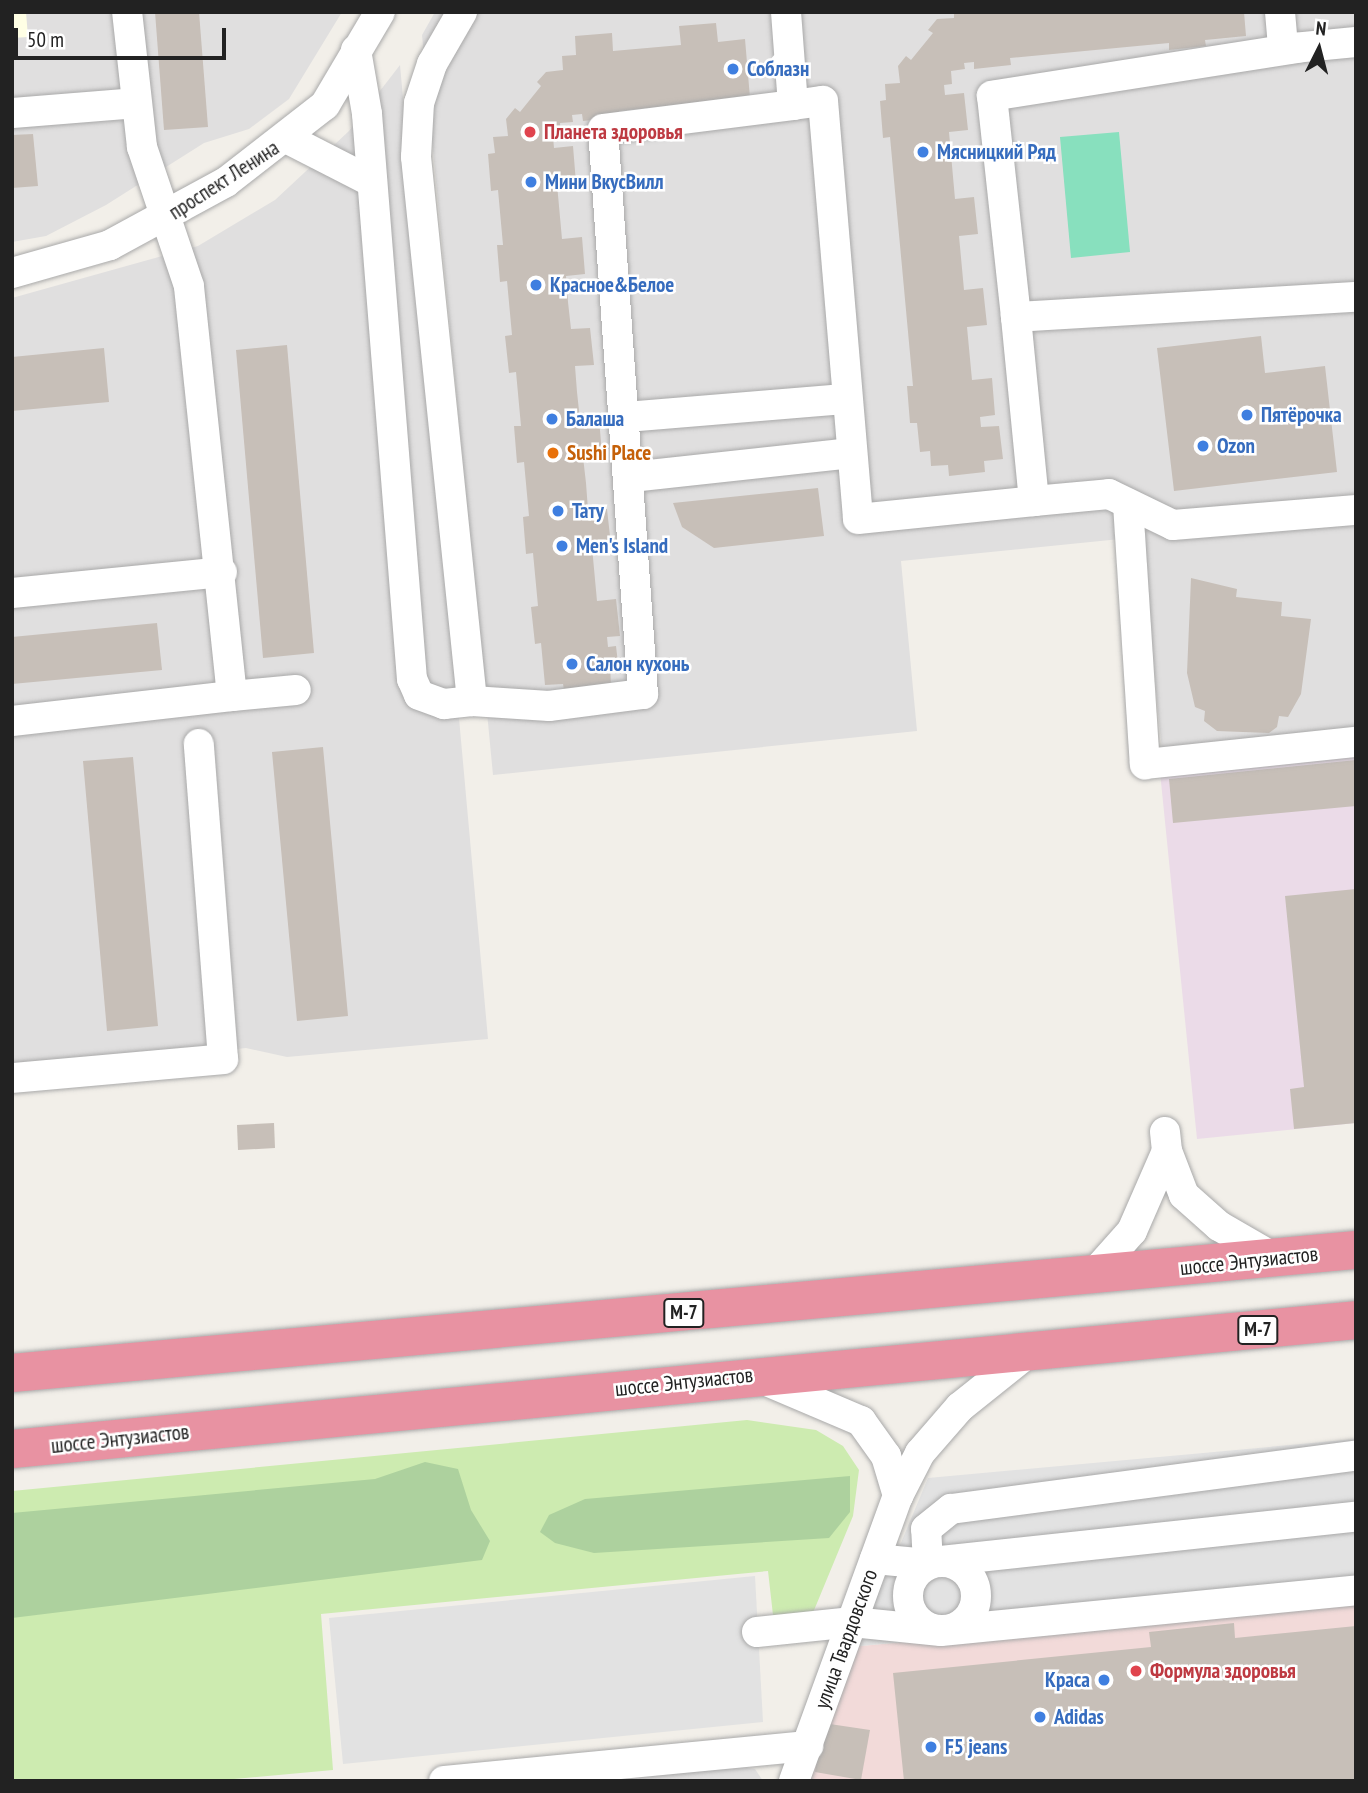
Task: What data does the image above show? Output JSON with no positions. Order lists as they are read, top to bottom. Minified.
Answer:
{"streets":{"highway":["шоссе Энтузиастов","М-7"],"street":["проспект Ленина","улица Твардовского"]},"crossings":[["шоссе Энтузиастов","улица Твардовского"]],"places":["Соблазн","Планета здоровья","Мясницкий Ряд","Мини ВкусВилл","Красное&Белое","Пятёрочка","Балаша","Ozon","Sushi Place","Тату","Men's Island","Салон кухонь","Формула здоровья","Краса","Adidas","F5 jeans"],"scale_bar":"50 m","north":"top"}
